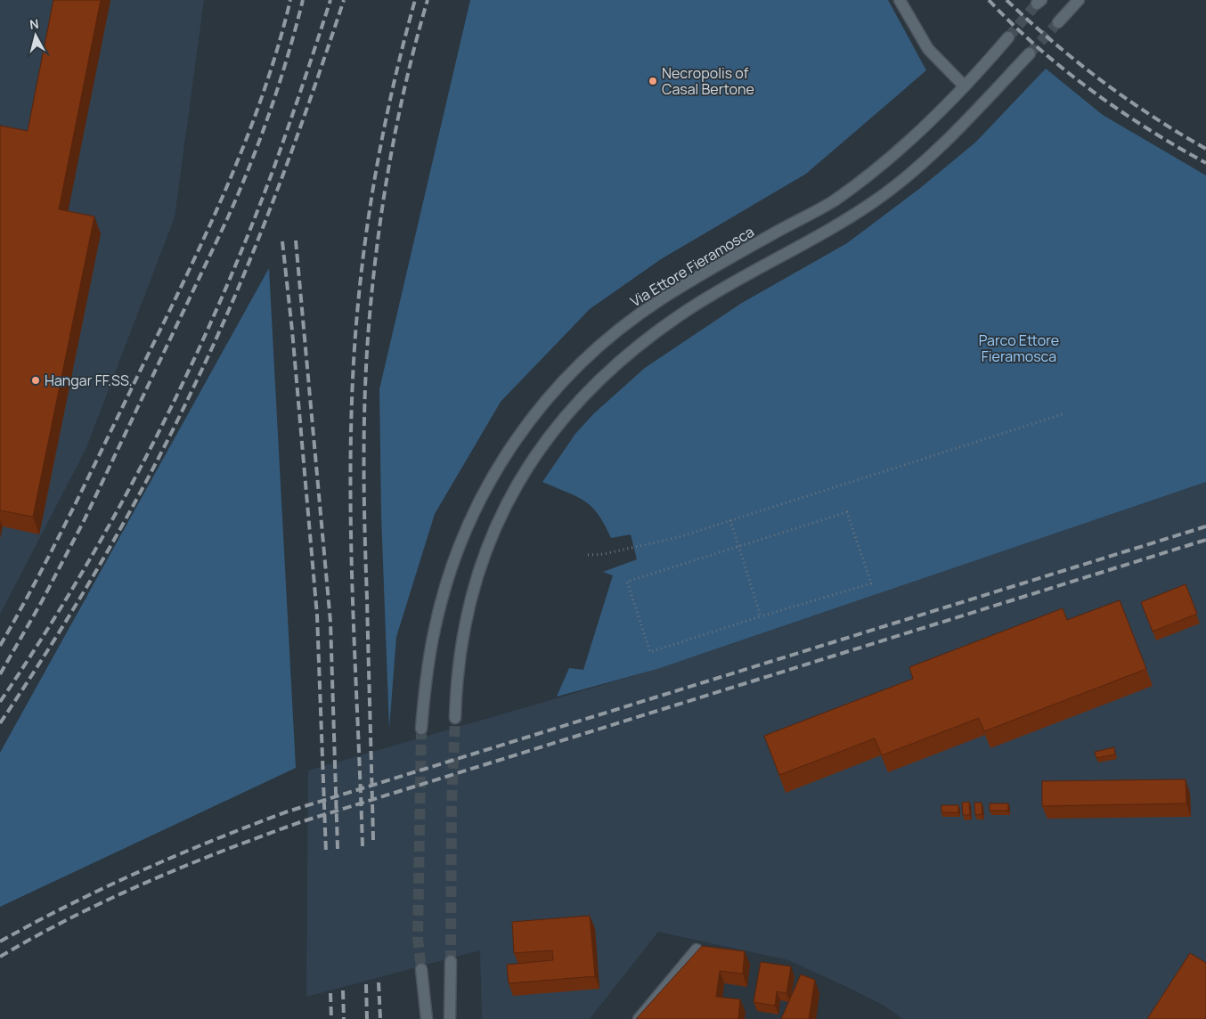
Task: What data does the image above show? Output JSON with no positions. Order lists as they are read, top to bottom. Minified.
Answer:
{"streets":{"street":["Via Ettore Fieramosca"]},"parks":["Parco Ettore Fieramosca"],"places":["Necropolis of Casal Bertone","Hangar FF.SS."],"north":"top"}
